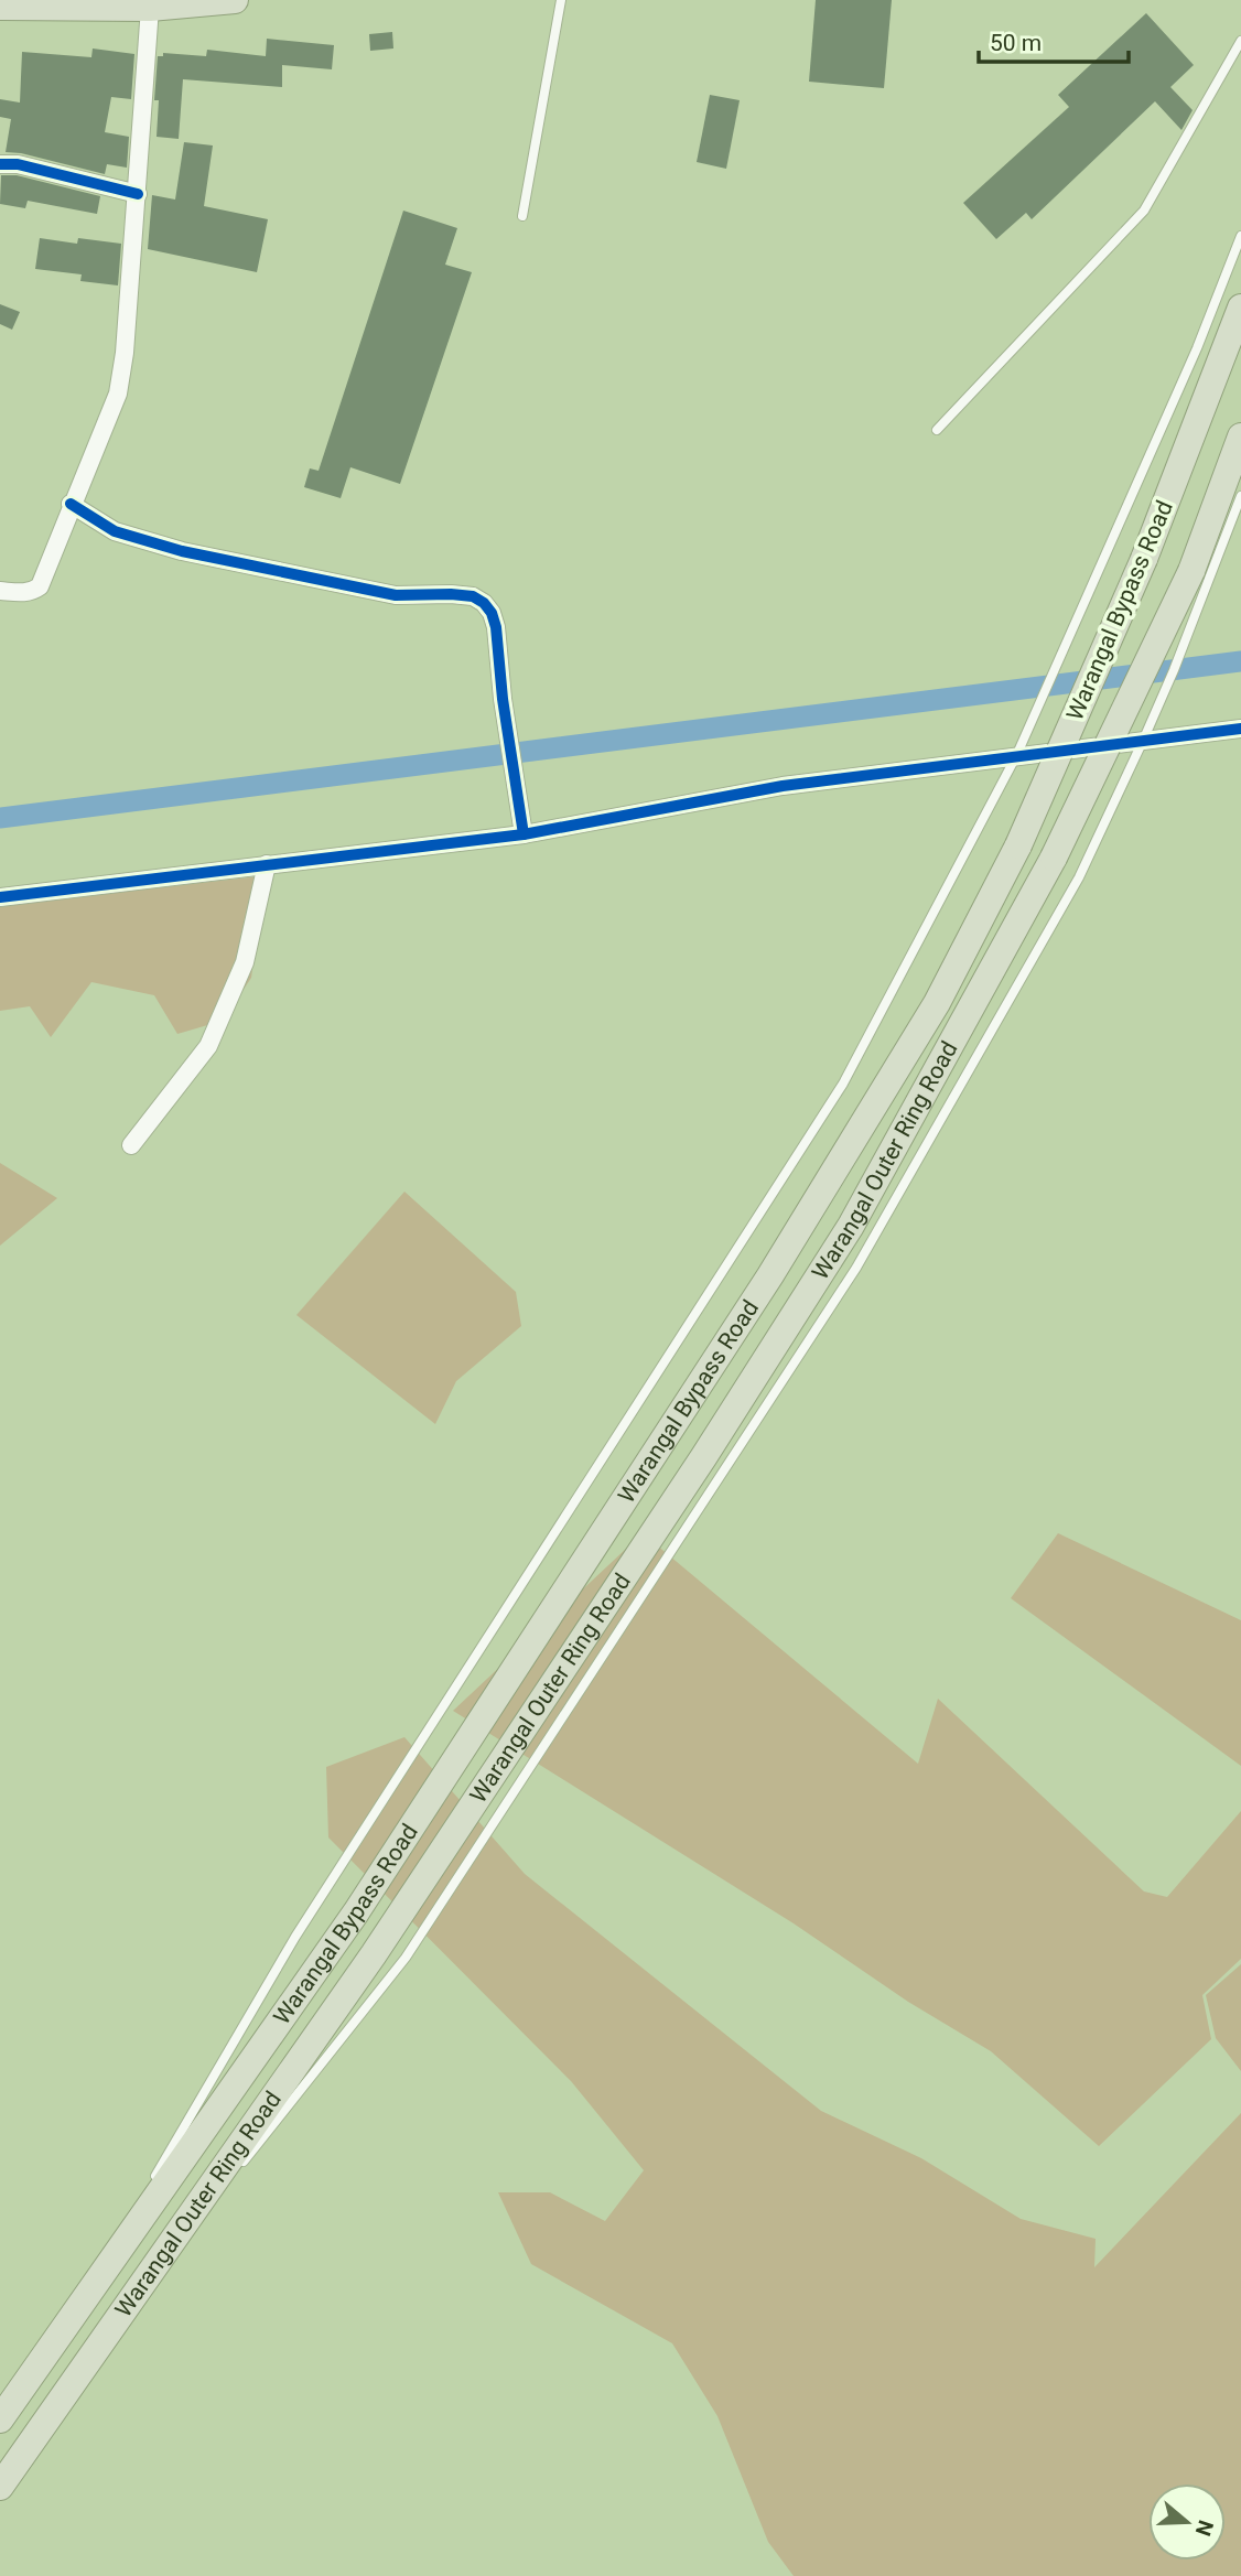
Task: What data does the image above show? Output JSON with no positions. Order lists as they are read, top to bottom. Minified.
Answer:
{"streets":{"highway":["Warangal Bypass Road","Warangal Outer Ring Road"]},"crossings":[["Warangal Bypass Road","Warangal Outer Ring Road"]],"scale_bar":"50 m","north":"right"}
